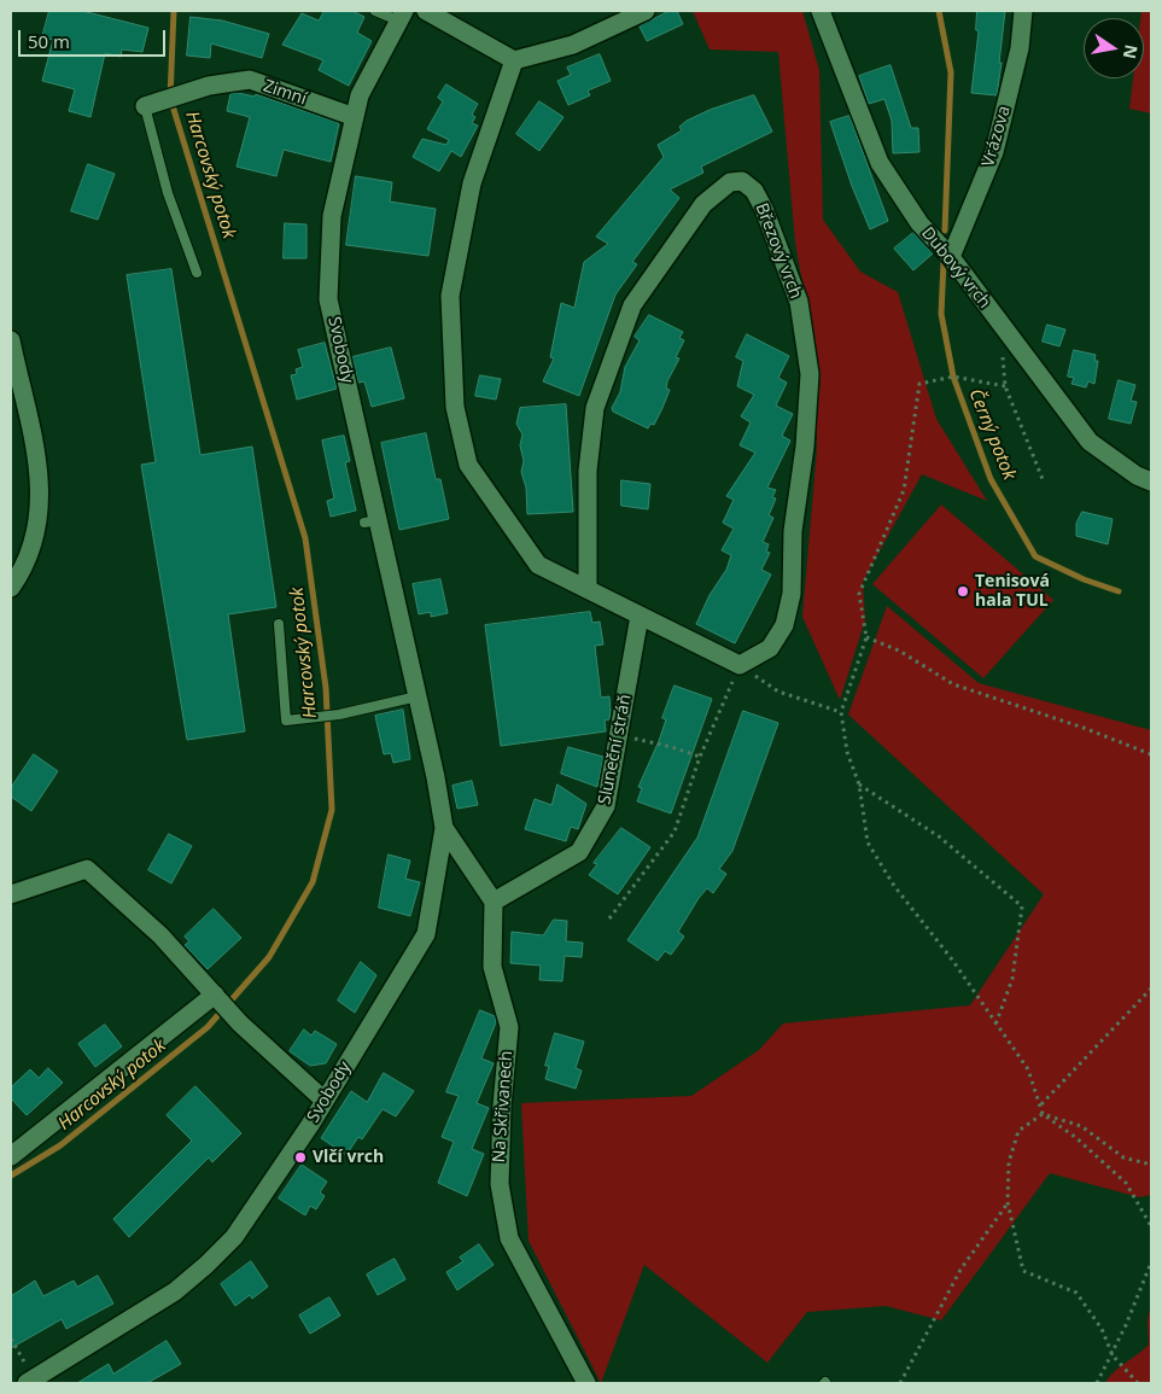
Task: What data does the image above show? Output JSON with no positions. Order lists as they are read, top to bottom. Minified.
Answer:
{"streets":{"street":["Zimní","Vrázova","Březový vrch","Dubový vrch","Svobody","Sluneční stráň","Na Skřivanech"]},"crossings":[["Zimní","Svobody"],["Vrázova","Dubový vrch"],["Sluneční stráň","Na Skřivanech"]],"water":["Harcovský potok","Černý potok"],"places":["Tenisová hala TUL","Vlčí vrch"],"scale_bar":"50 m","north":"right"}
